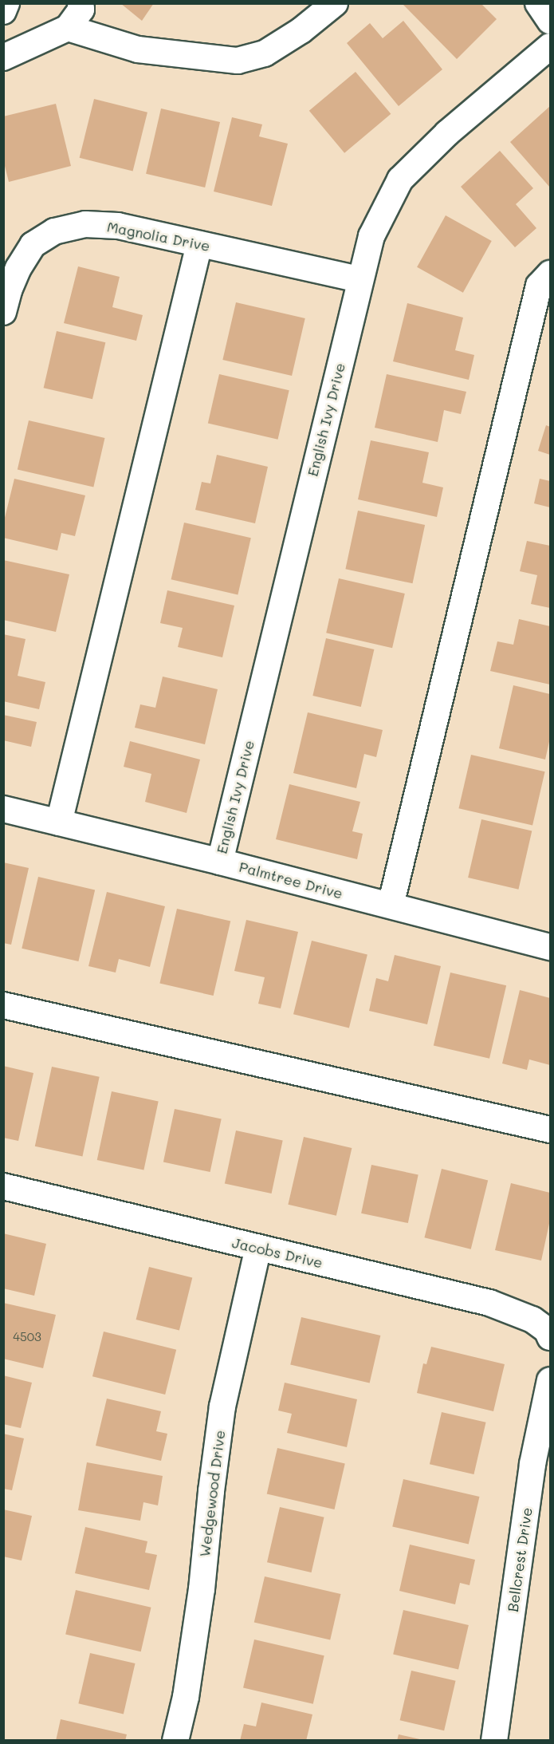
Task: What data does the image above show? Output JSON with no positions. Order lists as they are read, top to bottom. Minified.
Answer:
{"streets":{"street":["Magnolia Drive","English Ivy Drive","Palmtree Drive","Jacobs Drive","Wedgewood Drive","Bellcrest Drive"]},"crossings":[["Magnolia Drive","English Ivy Drive"],["English Ivy Drive","Palmtree Drive"],["Jacobs Drive","Wedgewood Drive"]],"house_numbers":["4503"]}
